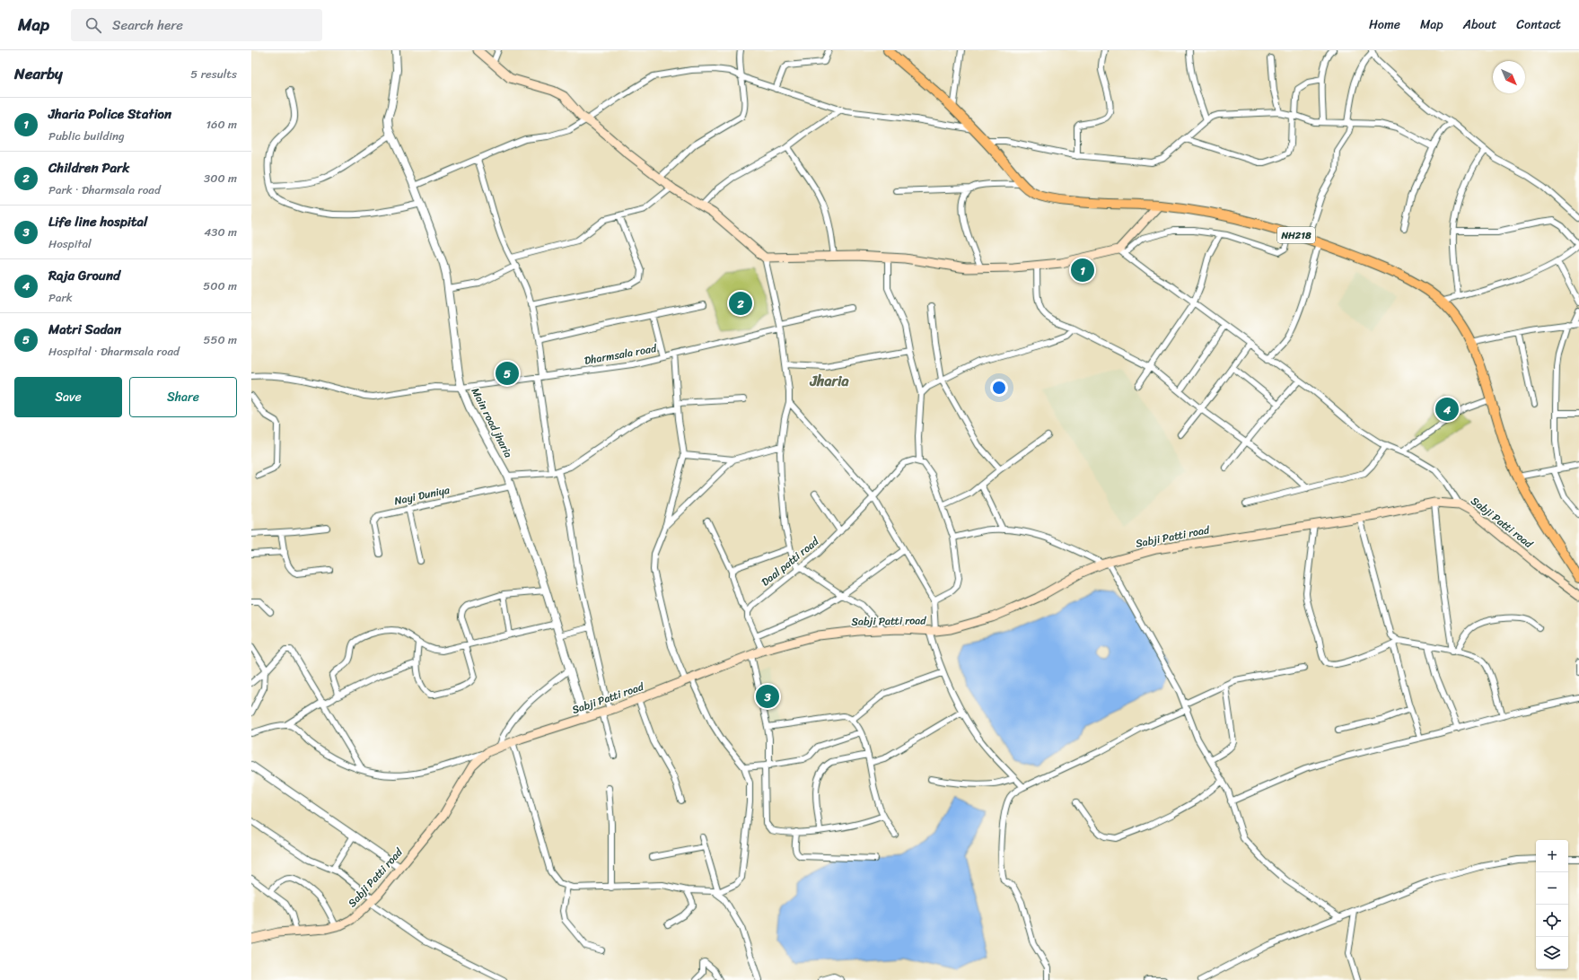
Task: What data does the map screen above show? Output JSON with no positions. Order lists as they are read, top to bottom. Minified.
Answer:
{"streets":{"highway":["NH218"],"main road":["Sabji Patti road"],"street":["Dharmsala road","Main road jharia","Nayi Duniya","Daal patti road"]},"crossings":[["Dharmsala road","Main road jharia"],["Main road jharia","Nayi Duniya"],["Main road jharia","Sabji Patti road"]],"districts":["Jharia"],"north":"bottom right","page":{"header":"Map","search":"Search here","nav":["Home","Map","About","Contact"],"heading":["Nearby","5 results"],"list":[{"mark":"1","name":"Jharia Police Station","note":"Public building","value":"160 m"},{"mark":"2","name":"Children Park","note":"Park · Dharmsala road","value":"300 m"},{"mark":"3","name":"Life line hospital","note":"Hospital","value":"430 m"},{"mark":"4","name":"Raja Ground","note":"Park","value":"500 m"},{"mark":"5","name":"Matri Sadan","note":"Hospital · Dharmsala road","value":"550 m"}],"pins":["1","2","5","4","3"],"buttons":["Save","Share"],"map_buttons":["+","−"]}}
